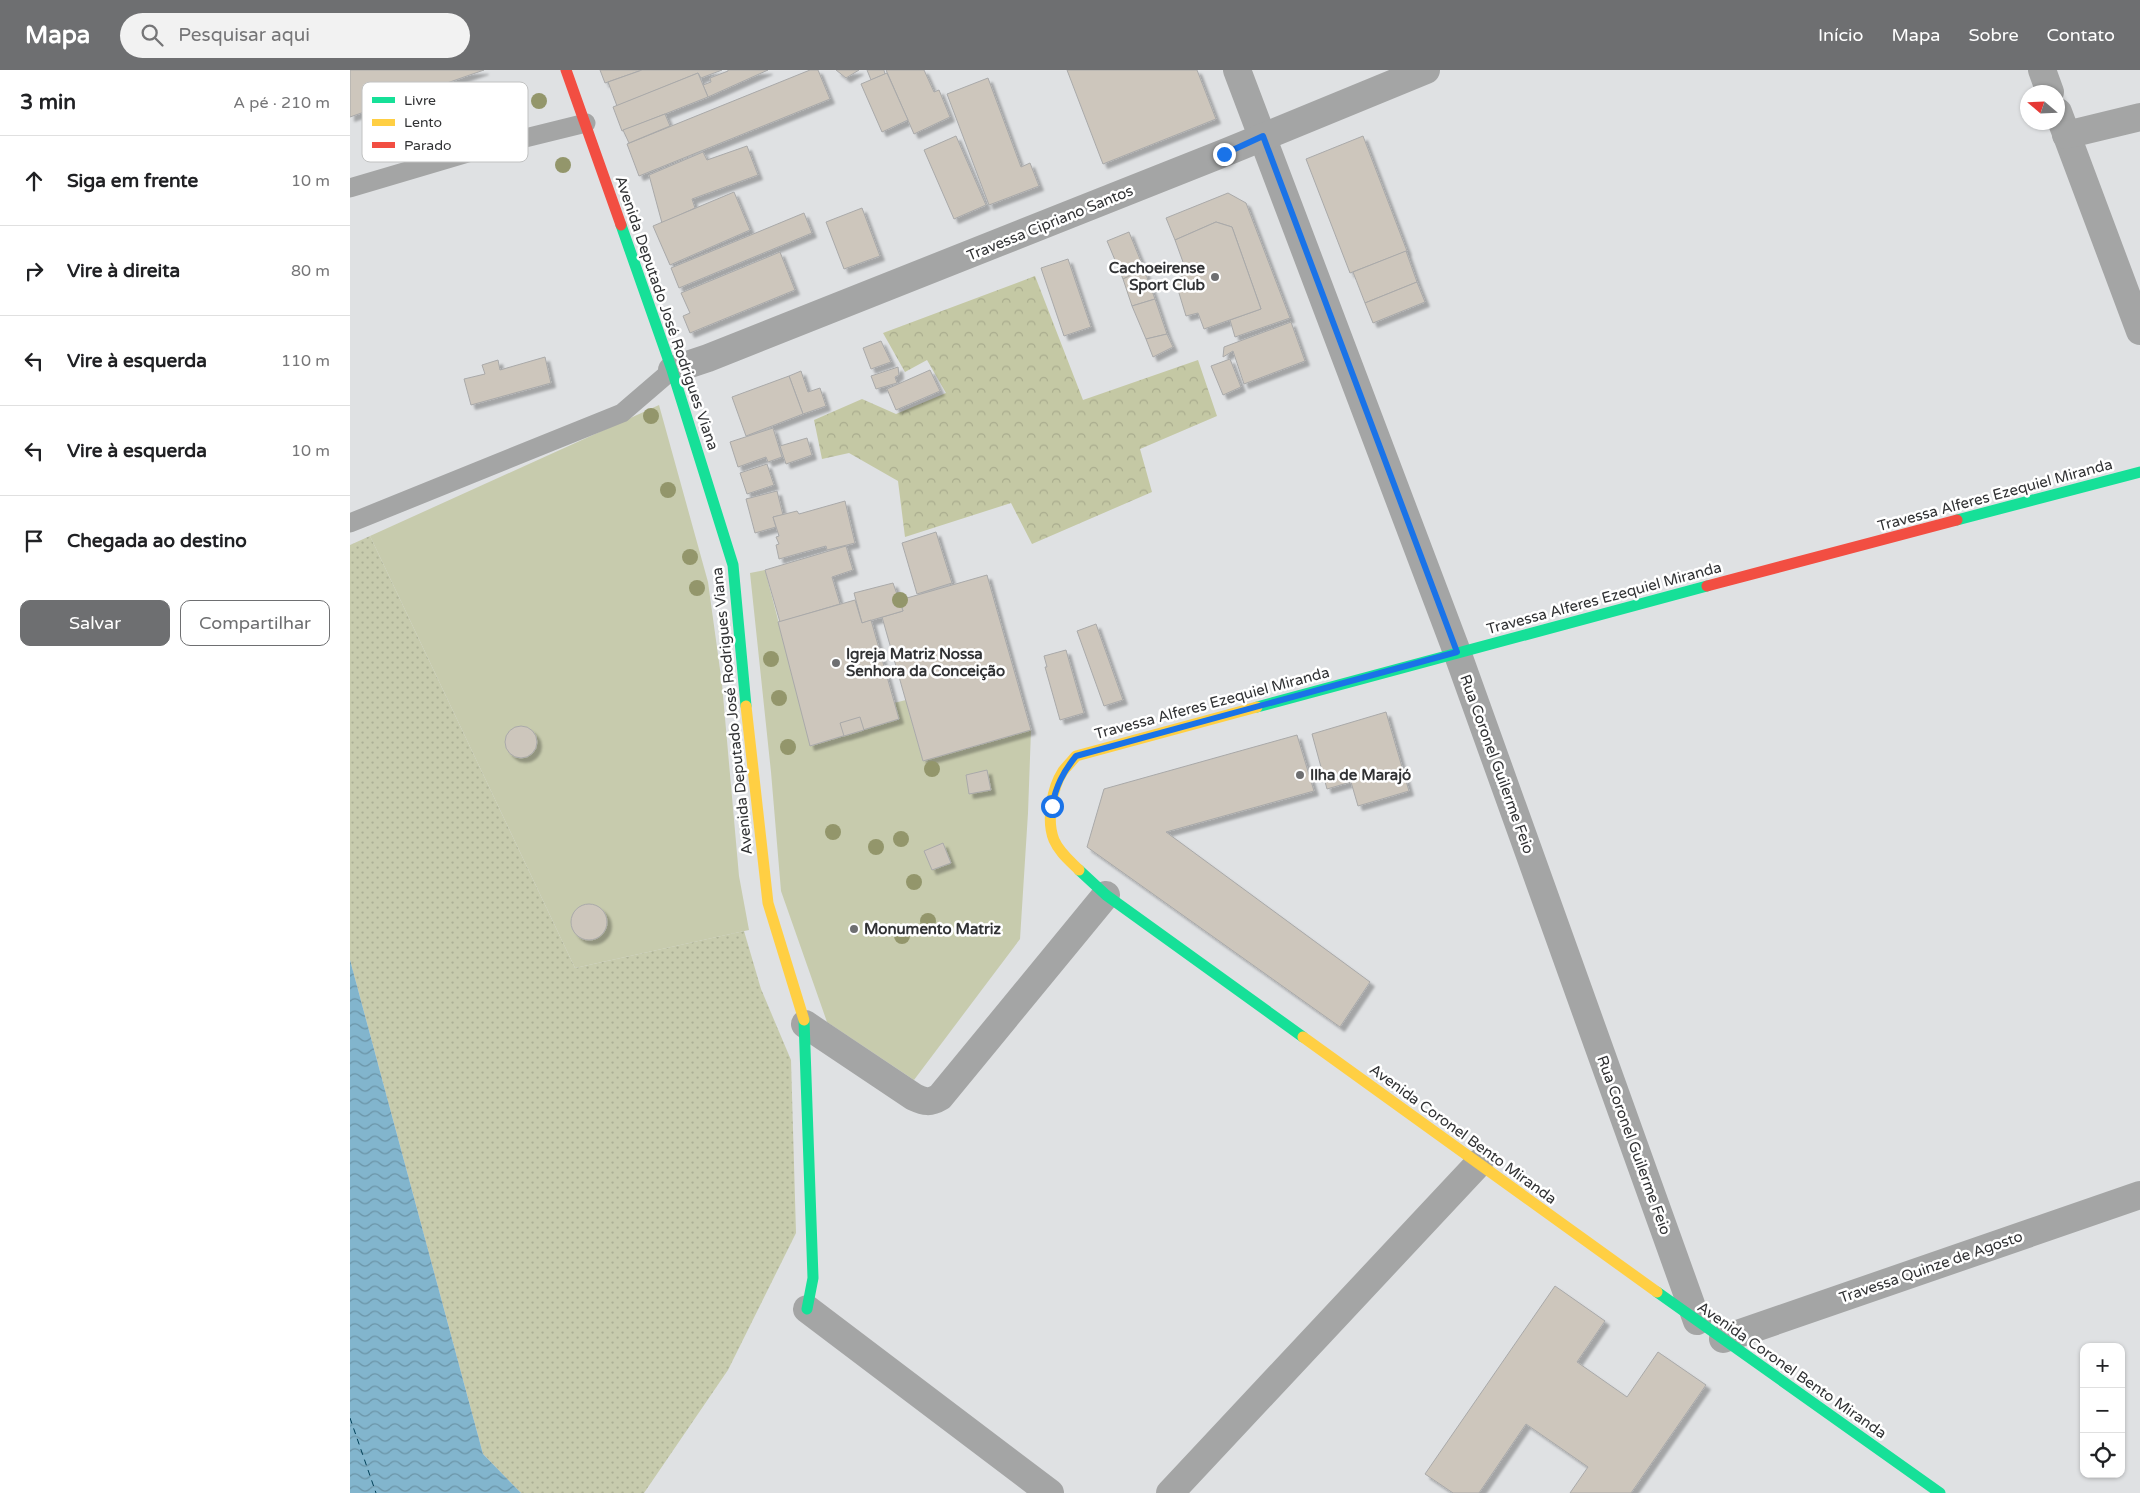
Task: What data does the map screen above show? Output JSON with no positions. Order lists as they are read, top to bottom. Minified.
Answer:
{"streets":{"street":["Travessa Cipriano Santos","Avenida Deputado José Rodrigues Viana","Travessa Alferes Ezequiel Miranda","Rua Coronel Guilerme Feio","Avenida Coronel Bento Miranda","Travessa Quinze de Agosto"]},"crossings":[["Travessa Cipriano Santos","Avenida Deputado José Rodrigues Viana"],["Travessa Cipriano Santos","Rua Coronel Guilerme Feio"],["Travessa Alferes Ezequiel Miranda","Rua Coronel Guilerme Feio"],["Travessa Alferes Ezequiel Miranda","Avenida Coronel Bento Miranda"],["Rua Coronel Guilerme Feio","Avenida Coronel Bento Miranda"],["Avenida Coronel Bento Miranda","Travessa Quinze de Agosto"]],"places":["Cachoeirense Sport Club","Igreja Matriz Nossa Senhora da Conceição","Ilha de Marajó","Monumento Matriz"],"legend":["Livre","Lento","Parado"],"north":"left","page":{"header":"Mapa","search":"Pesquisar aqui","nav":["Início","Mapa","Sobre","Contato"],"heading":["3 min","A pé · 210 m"],"list":[["Siga em frente","10 m"],["Vire à direita","80 m"],["Vire à esquerda","110 m"],["Vire à esquerda","10 m"],"Chegada ao destino"],"buttons":["Salvar","Compartilhar"],"map_buttons":["+","−"]}}
